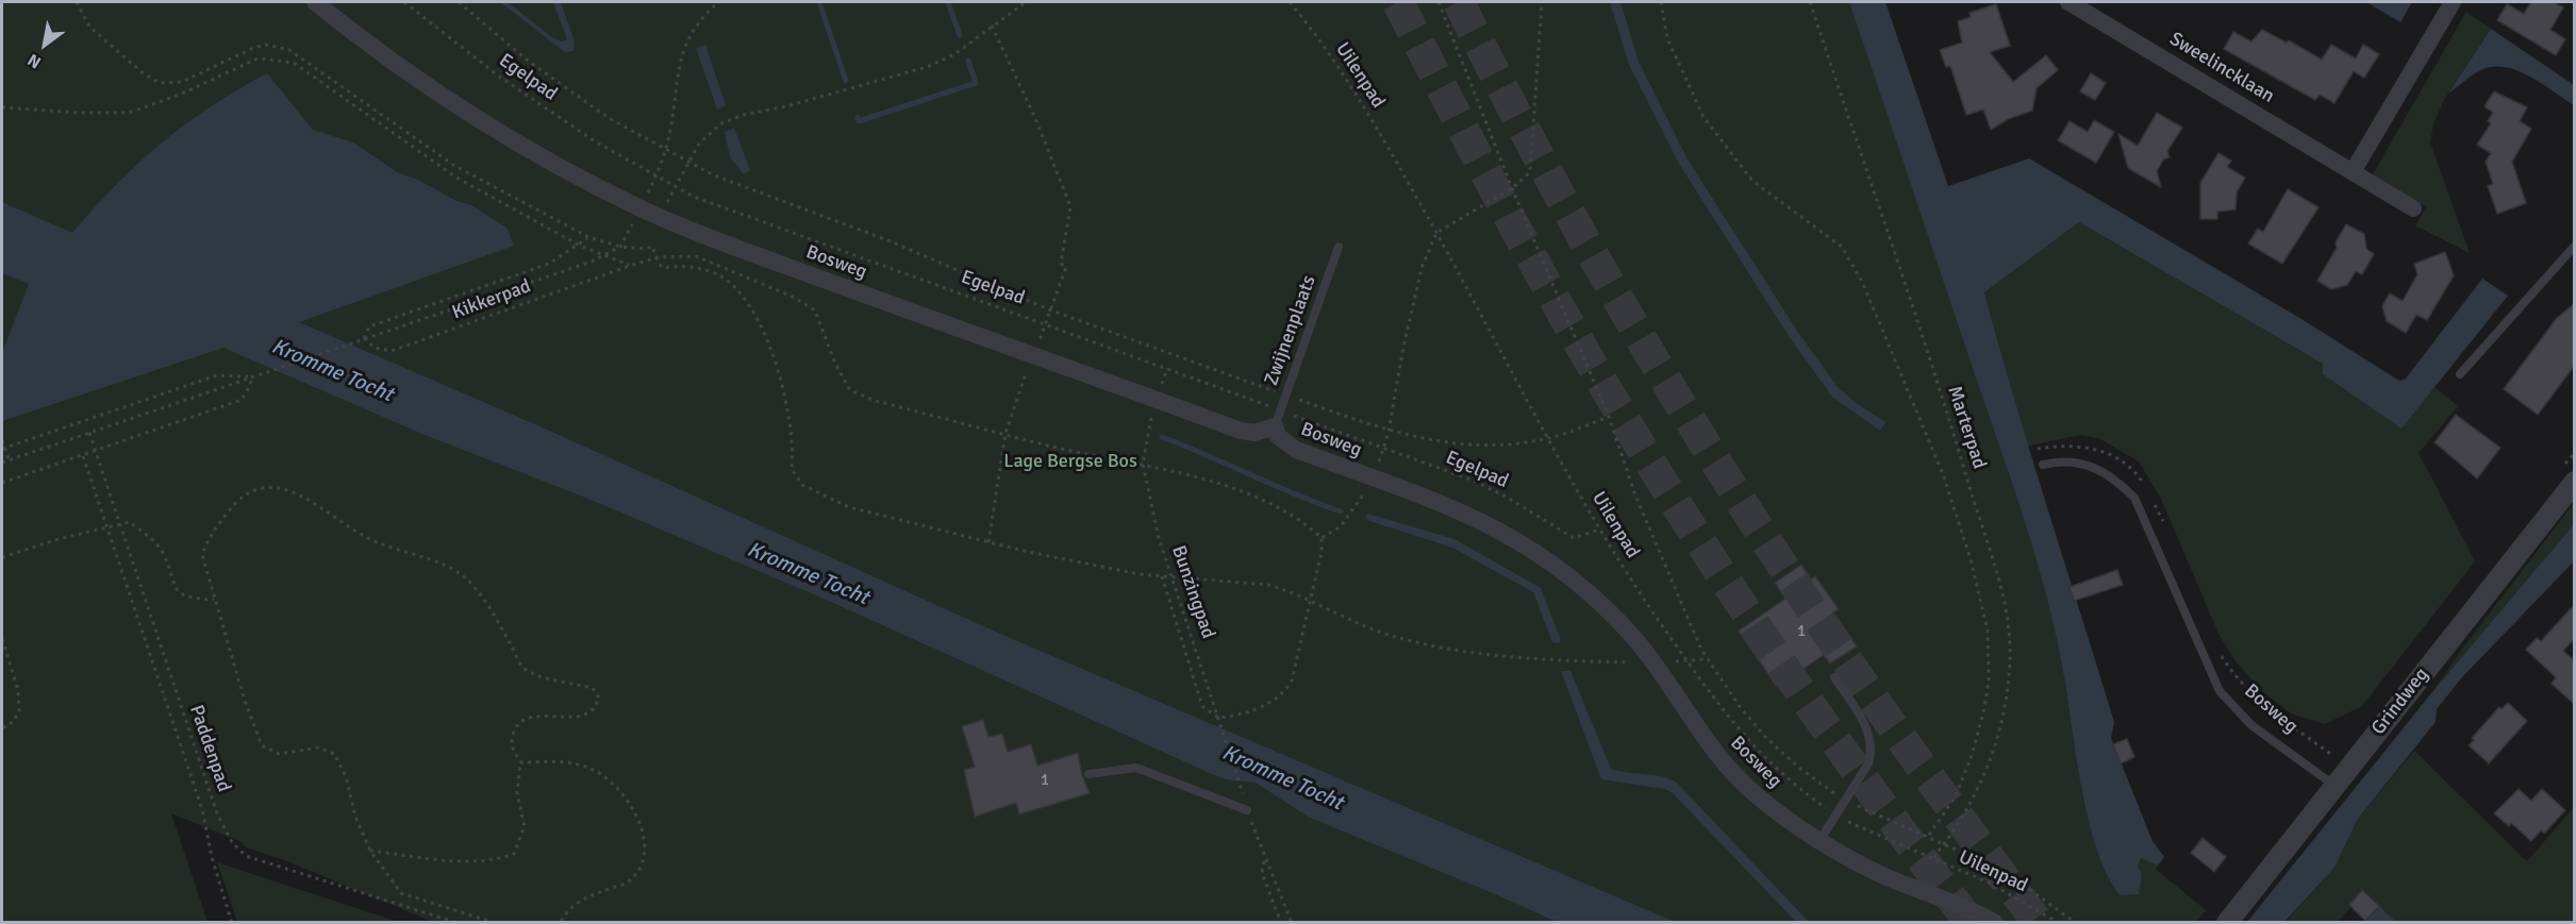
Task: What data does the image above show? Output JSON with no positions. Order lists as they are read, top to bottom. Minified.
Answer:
{"streets":{"street":["Sweelincklaan","Bosweg","Grindweg"],"lane":["Zwijnenplaats"],"path":["Uilenpad","Egelpad","Kikkerpad","Marterpad","Bunzingpad","Paddenpad"]},"crossings":[["Uilenpad","Egelpad"],["Uilenpad","Marterpad"],["Egelpad","Bosweg"],["Egelpad","Zwijnenplaats"],["Bosweg","Zwijnenplaats"],["Bosweg","Bunzingpad"],["Bosweg","Grindweg"],["Kikkerpad","Paddenpad"]],"water":["Kromme Tocht"],"parks":["Lage Bergse Bos"],"house_numbers":["1","1"],"north":"bottom left"}
